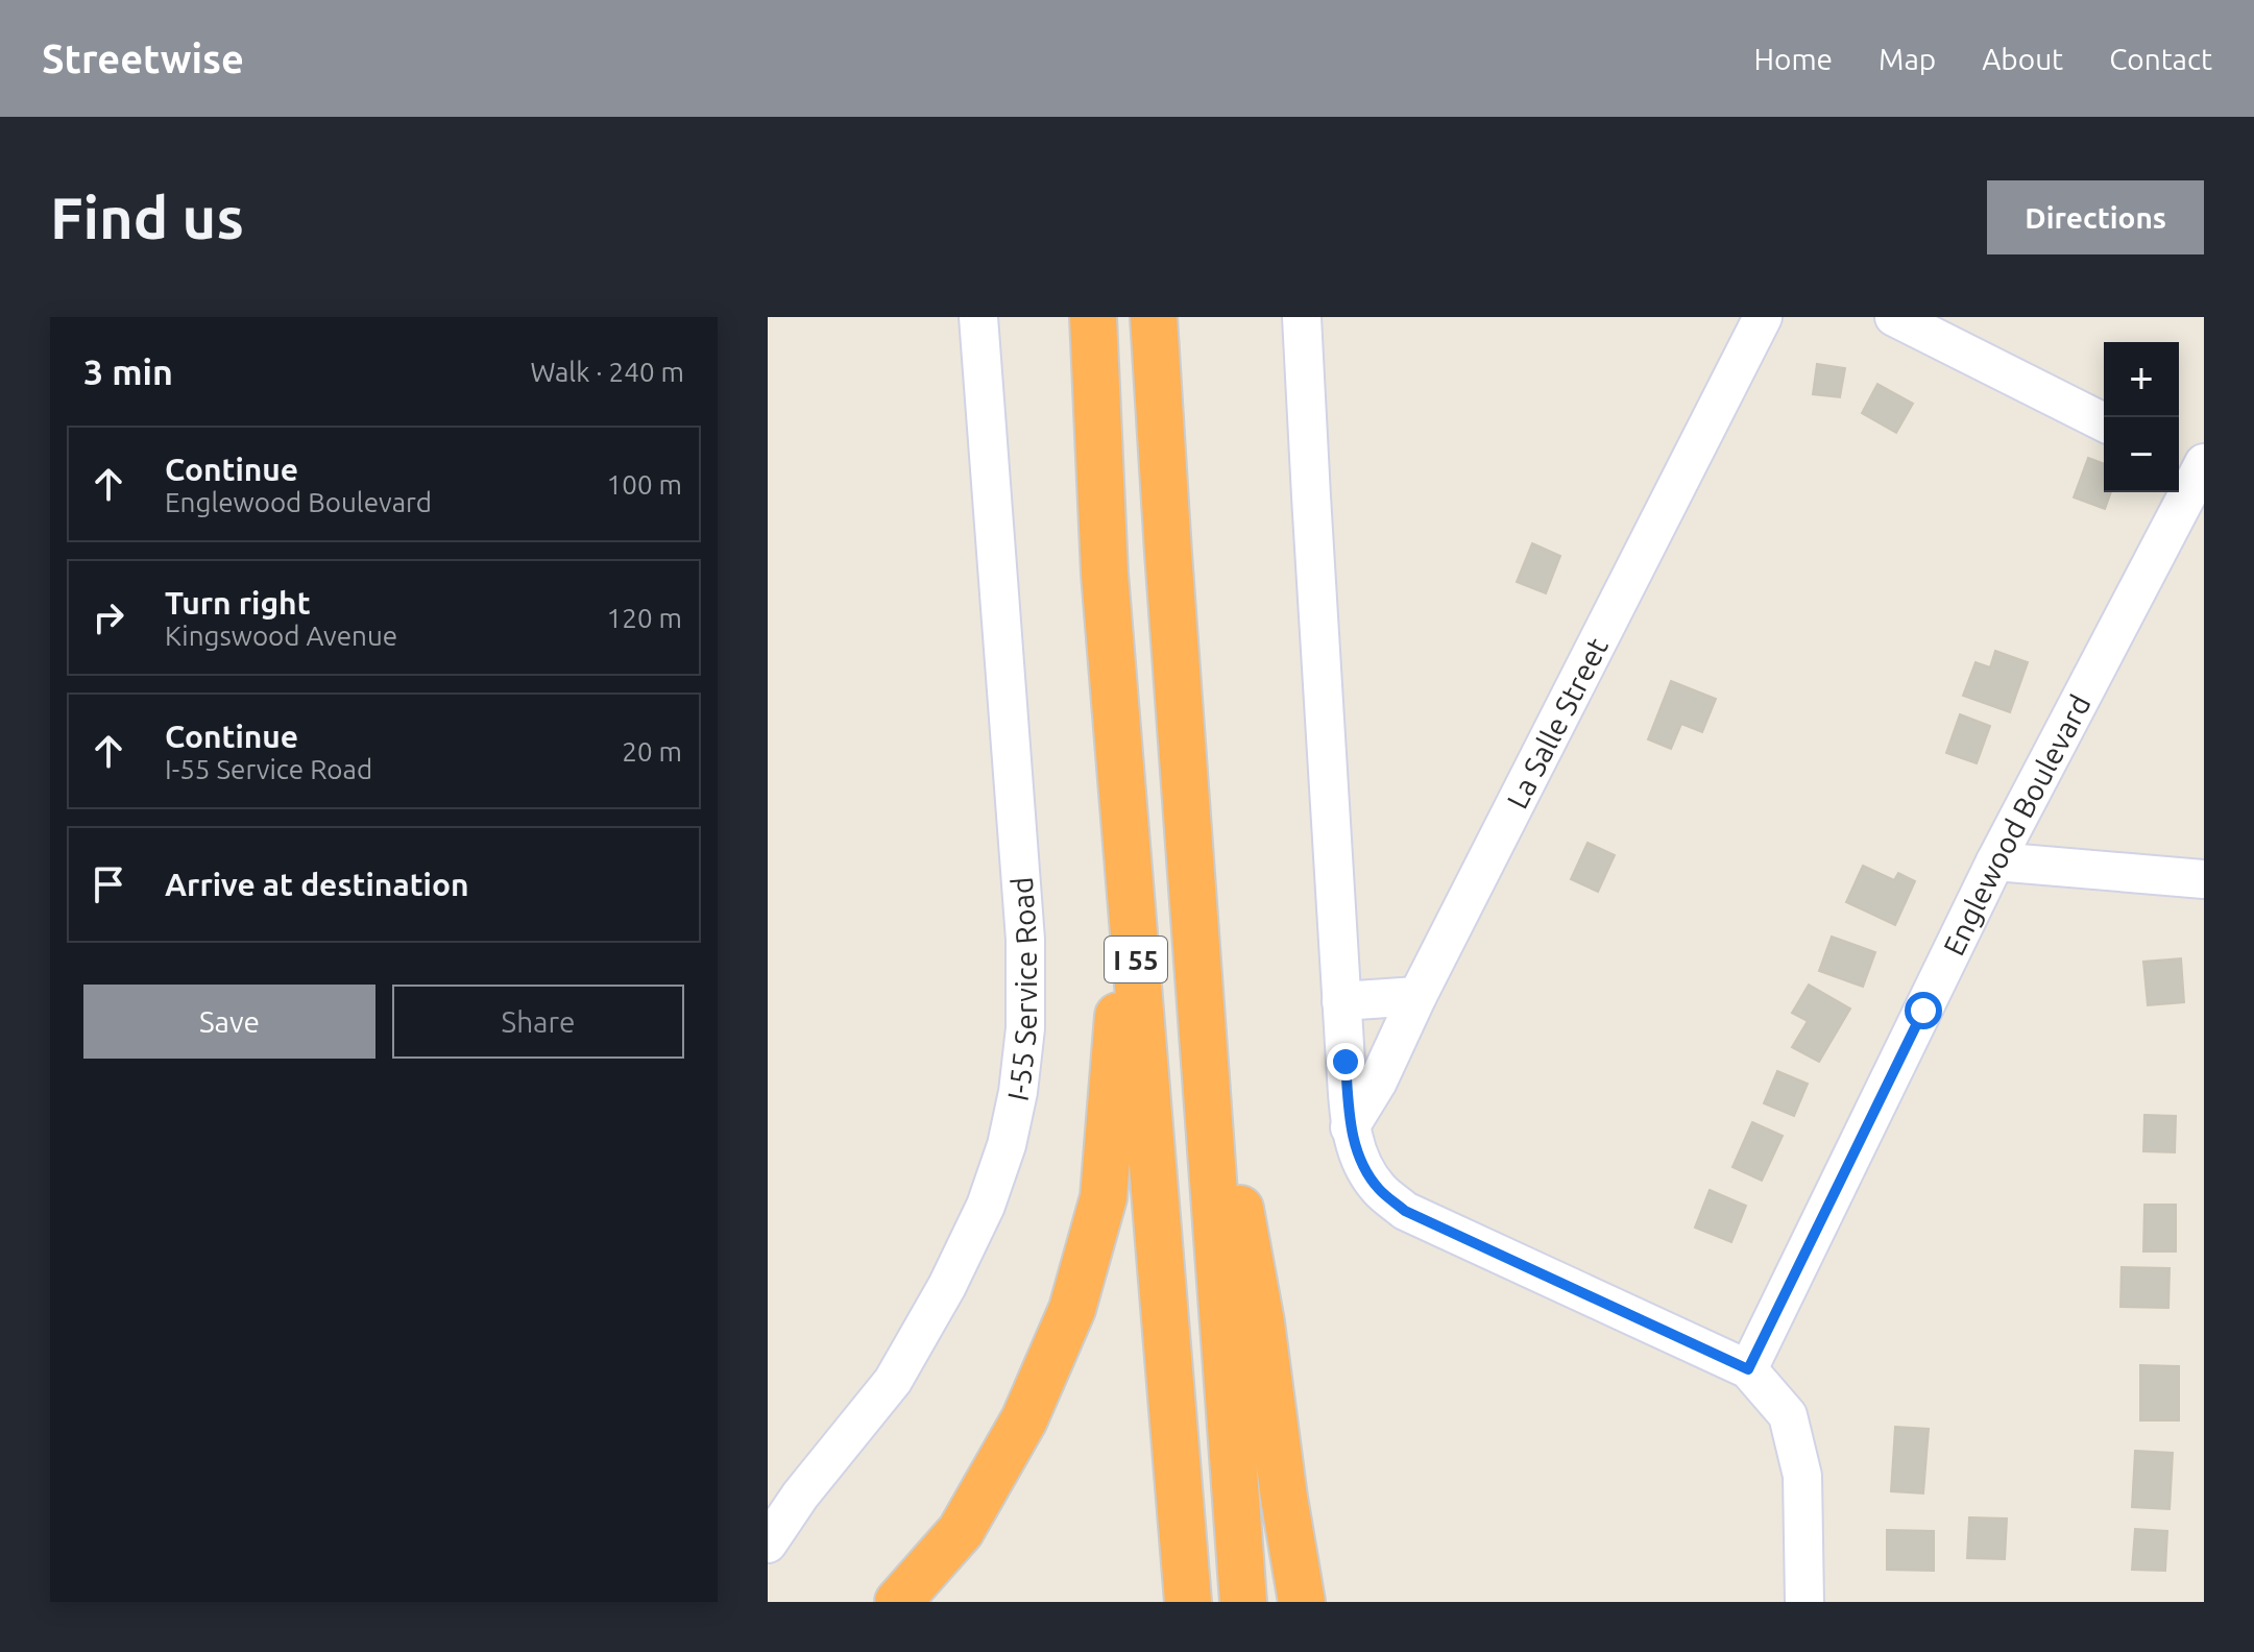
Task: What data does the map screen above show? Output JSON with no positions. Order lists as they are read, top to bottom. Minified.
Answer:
{"streets":{"highway":["I 55"],"street":["La Salle Street","Englewood Boulevard","I-55 Service Road"]},"page":{"header":"Streetwise","nav":["Home","Map","About","Contact"],"buttons":["Directions",["Save","Share"]],"title":"Find us","heading":["3 min","Walk · 240 m"],"map_buttons":["+","−"],"list":[["Continue","Englewood Boulevard","100 m"],["Turn right","Kingswood Avenue","120 m"],["Continue","I-55 Service Road","20 m"],"Arrive at destination"]}}
